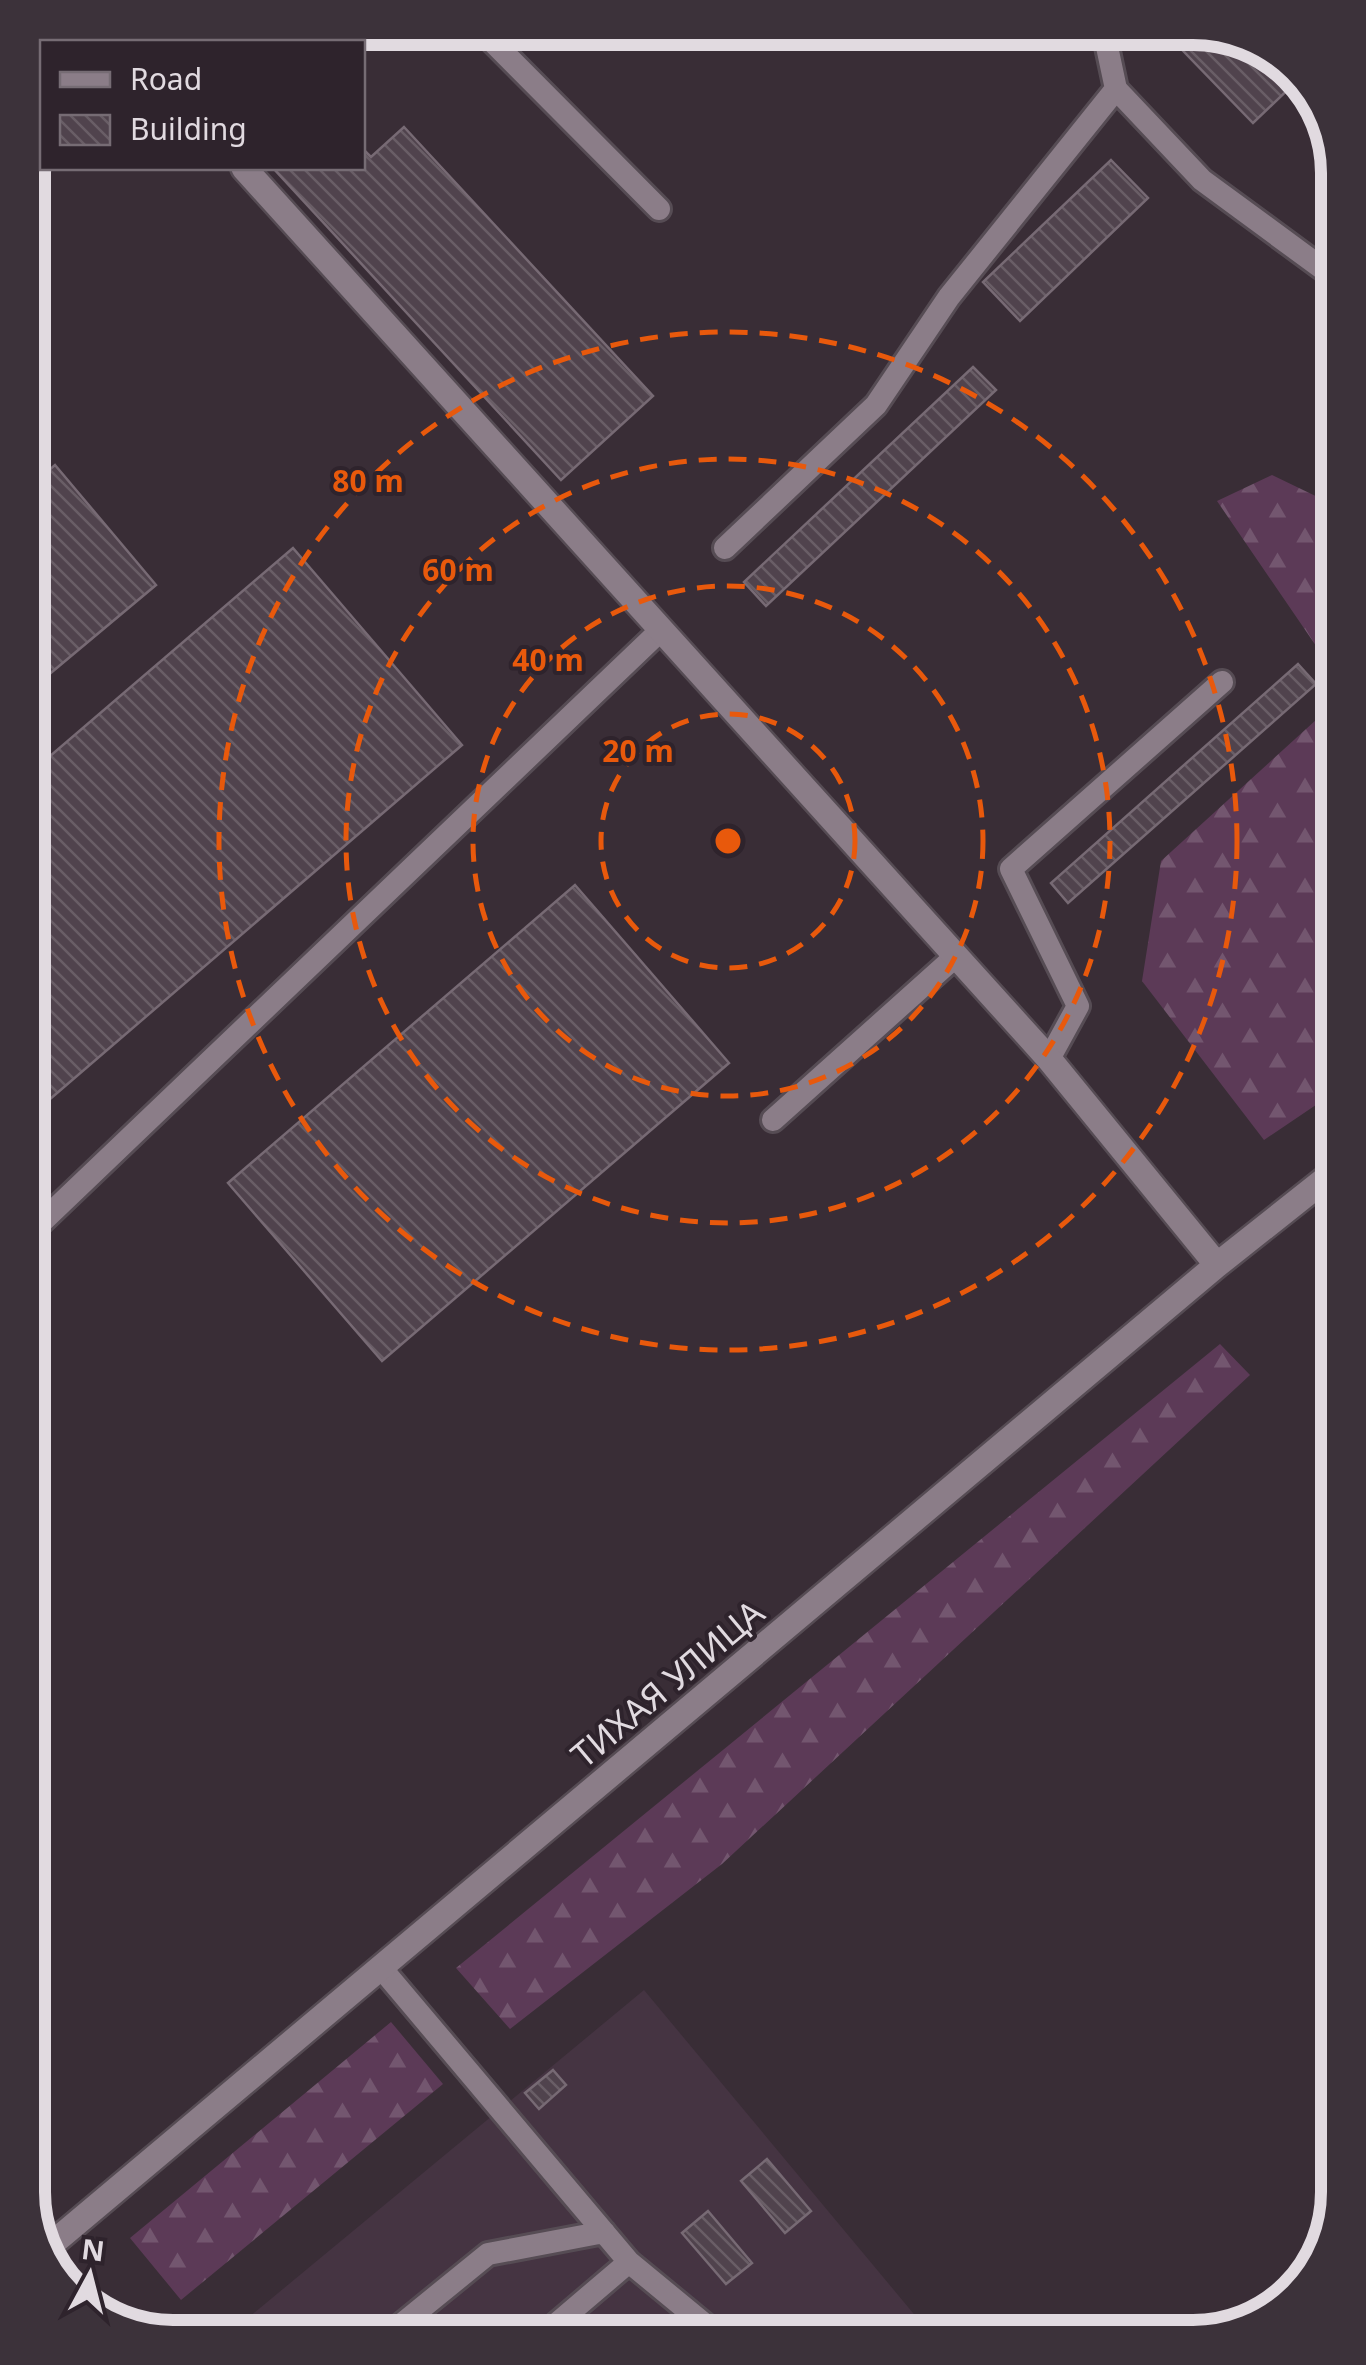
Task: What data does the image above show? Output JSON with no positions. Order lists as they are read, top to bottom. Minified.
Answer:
{"streets":{"street":["ТИХАЯ УЛИЦА"]},"legend":["Road","Building"],"north":"top","rings":["80 m","60 m","40 m","20 m"]}
